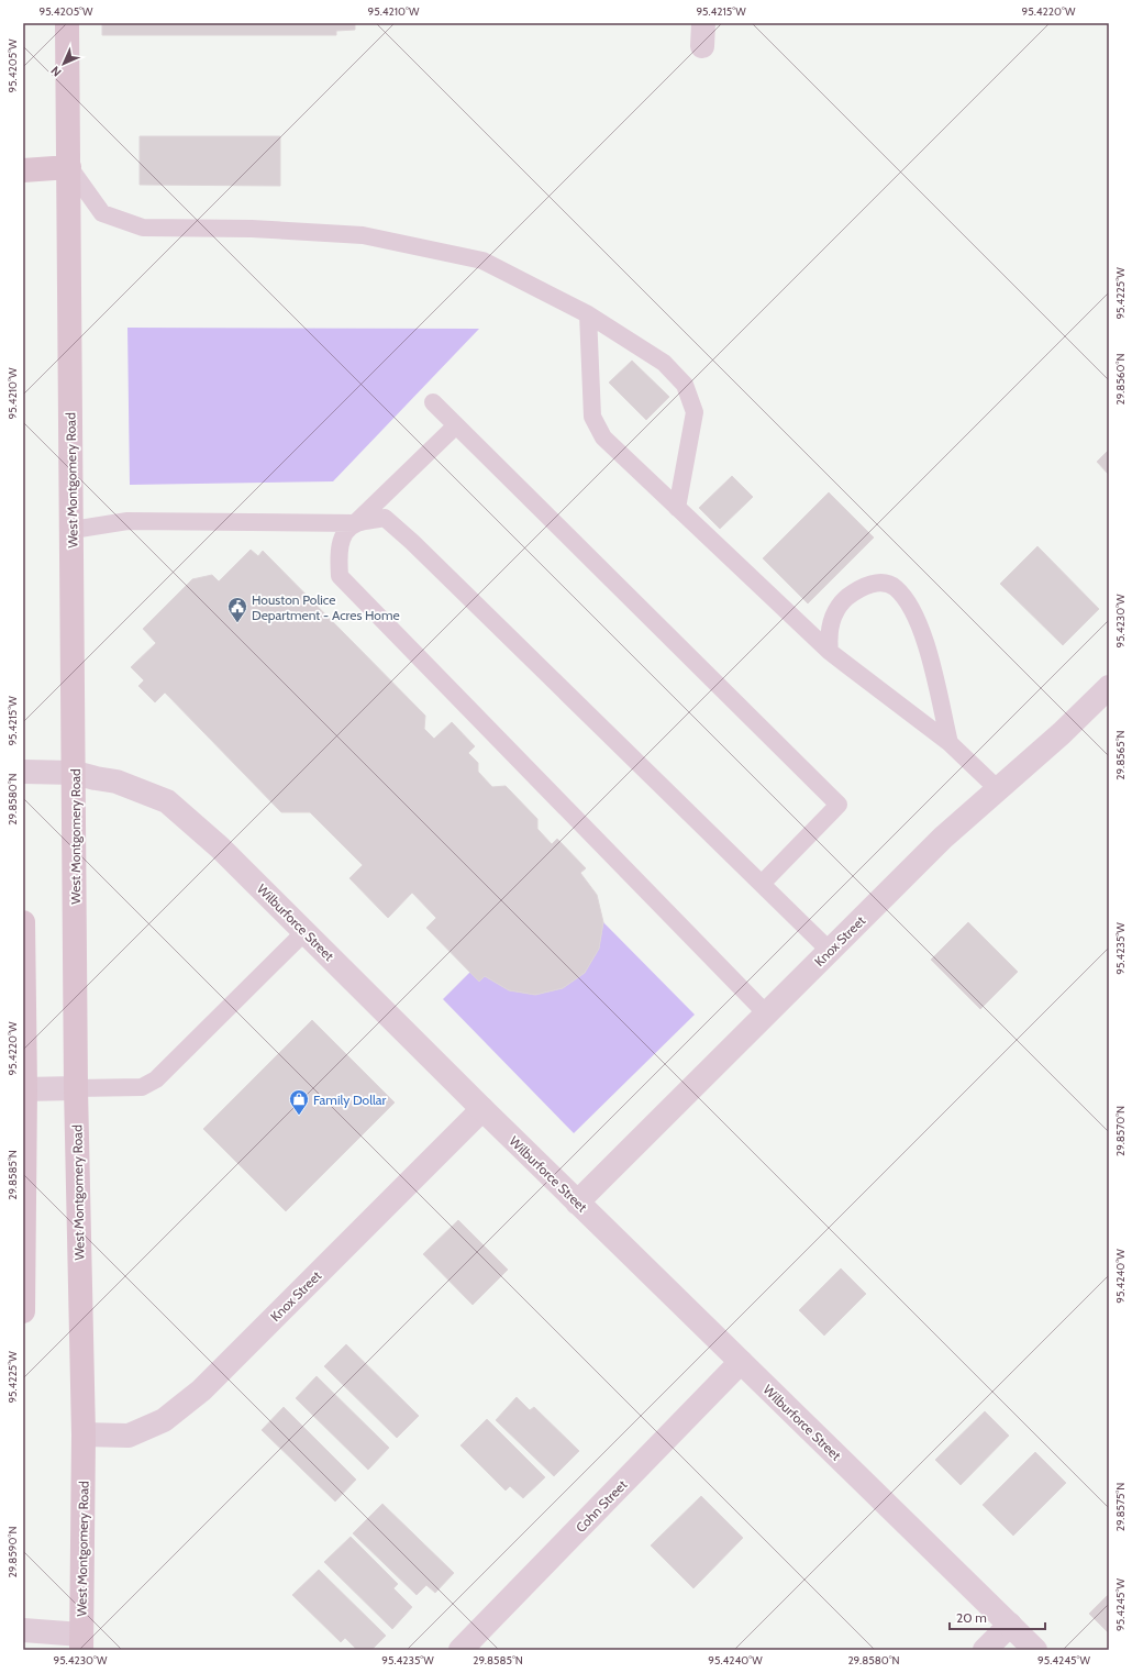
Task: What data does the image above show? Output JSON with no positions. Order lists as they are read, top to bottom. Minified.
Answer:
{"streets":{"main road":["West Montgomery Road"],"street":["Wilburforce Street","Knox Street","Cohn Street"]},"crossings":[["West Montgomery Road","Wilburforce Street"],["West Montgomery Road","Knox Street"],["Wilburforce Street","Knox Street"],["Wilburforce Street","Cohn Street"]],"places":{"public building":["Houston Police Department - Acres Home"],"shop":["Family Dollar"]},"scale_bar":"20 m","north":"bottom left","coordinates":["95.4205°W","95.4210°W","95.4215°W","95.4220°W","95.4225°W","29.8560°N","95.4230°W","29.8565°N","29.8580°N","95.4235°W","29.8570°N","29.8585°N","95.4240°W","29.8575°N","29.8590°N","95.4245°W"]}
